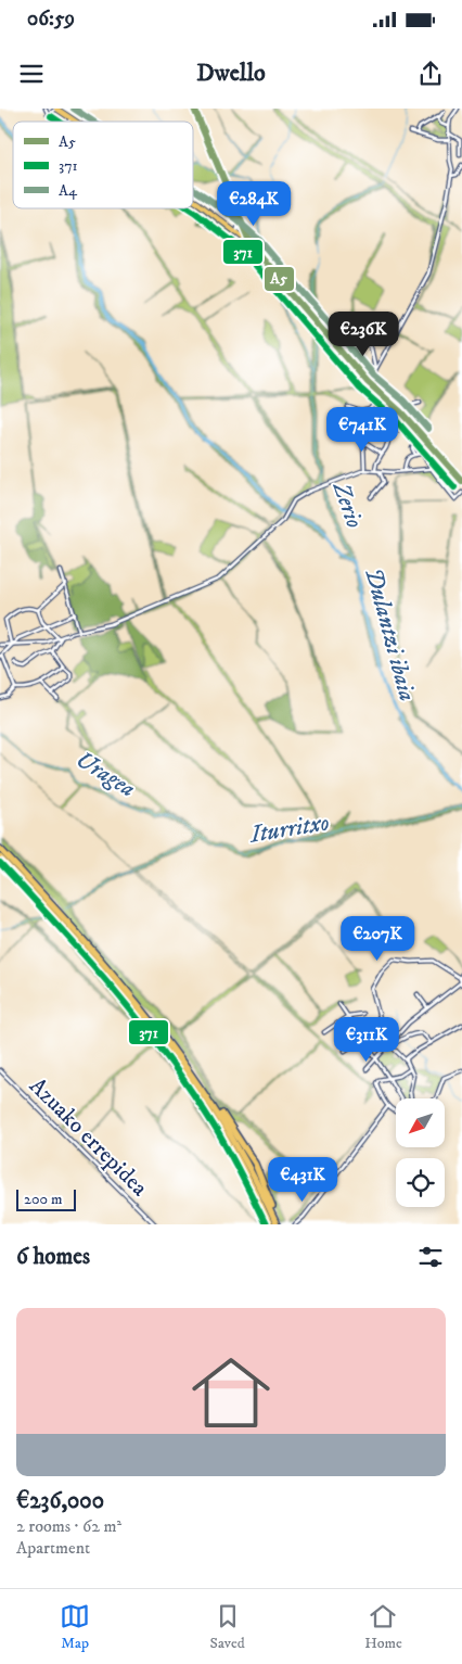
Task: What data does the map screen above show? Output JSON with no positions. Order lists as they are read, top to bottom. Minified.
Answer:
{"streets":{"street":["Azuako errepidea"]},"water":["Zerio","Dulantzi ibaia","Uragea","Iturritxo"],"lines":["transit line A5","transit line A4","transit line 371"],"legend":["A5","371","A4"],"scale_bar":"200 m","north":"bottom left","page":{"status":"06:59","header":"Dwello","price":["€284K","€236K","€741K","€207K","€311K","€431K"],"scale":"200 m","heading":"6 homes","list":[{"name":"€236,000","note":"2 rooms · 62 m² · Apartment"}],"tabs":["Map","Saved","Home"]}}
